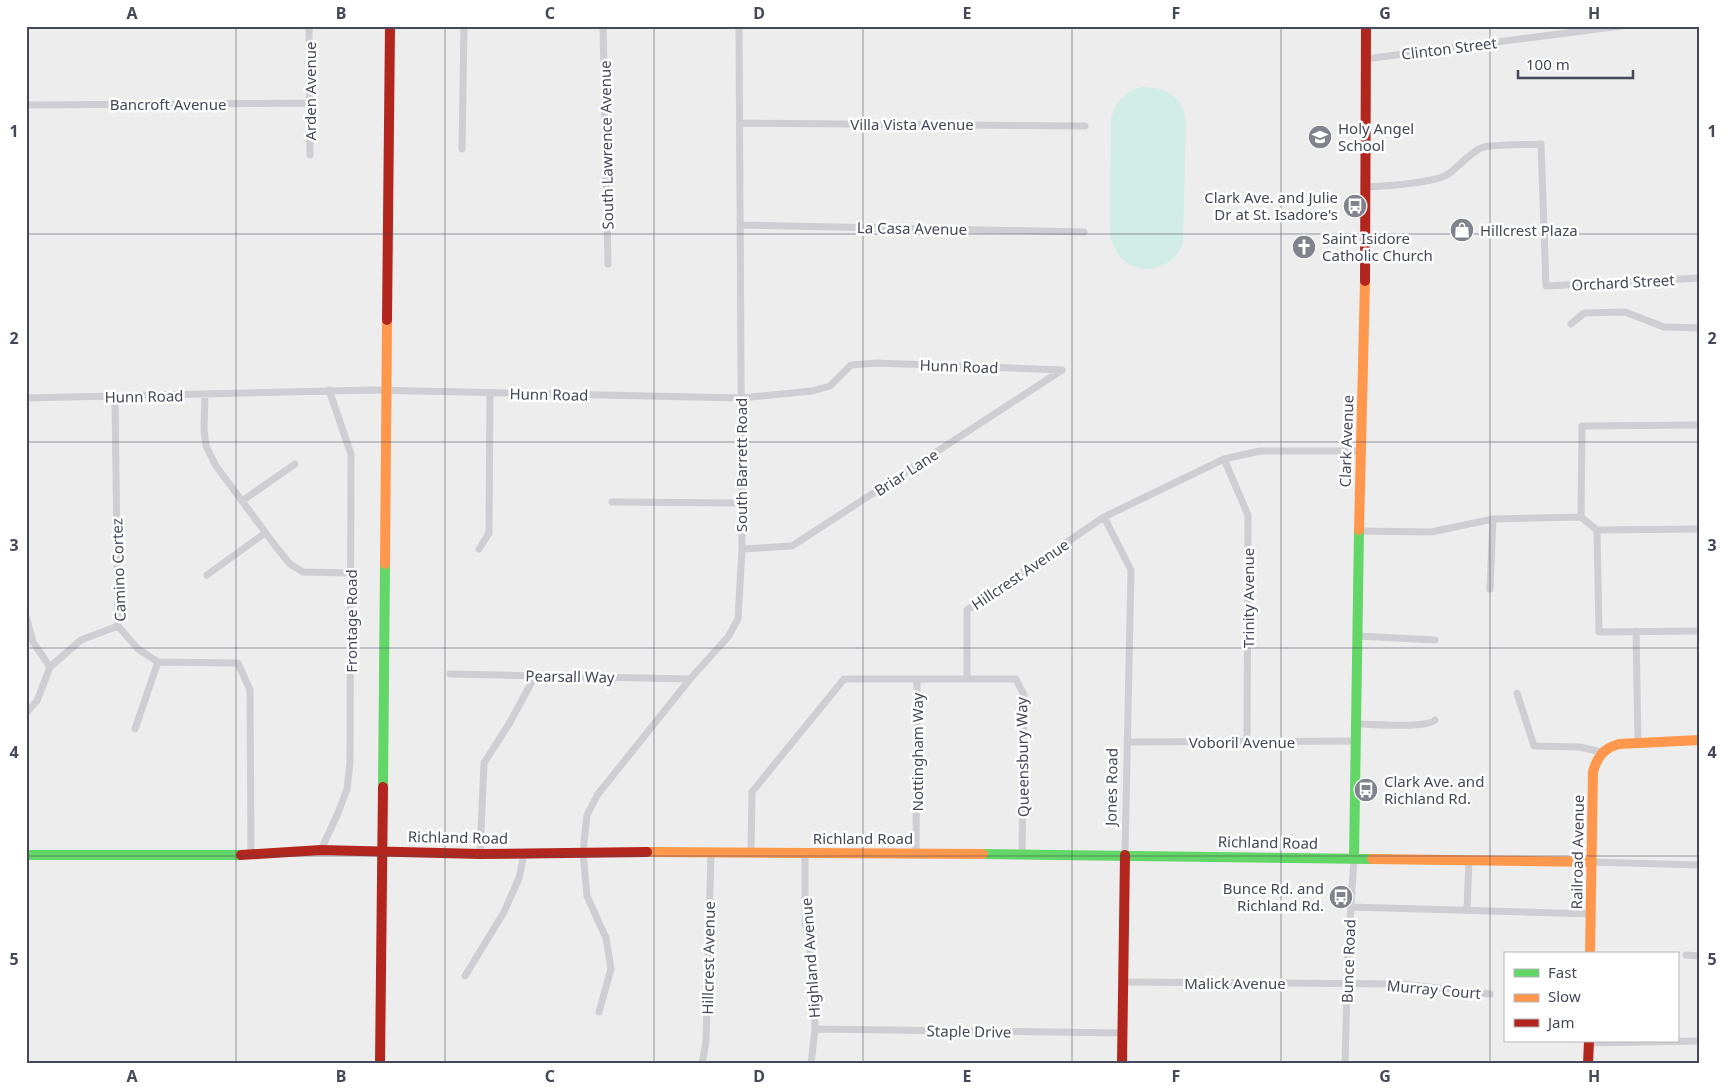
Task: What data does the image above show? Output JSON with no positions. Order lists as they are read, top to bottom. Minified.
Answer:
{"streets":{"main road":["Clark Avenue","Jones Road","Richland Road","Railroad Avenue"],"street":["Clinton Street","Arden Avenue","Bancroft Avenue","Villa Vista Avenue","South Lawrence Avenue","La Casa Avenue","Orchard Street","Hunn Road","South Barrett Road","Briar Lane","Camino Cortez","Hillcrest Avenue","Trinity Avenue","Frontage Road","Pearsall Way","Voboril Avenue","Nottingham Way","Queensbury Way","Highland Avenue","Bunce Road","Malick Avenue","Murray Court","Staple Drive"]},"crossings":[["Clinton Street","Clark Avenue"],["Arden Avenue","Bancroft Avenue"],["Villa Vista Avenue","South Barrett Road"],["La Casa Avenue","South Barrett Road"],["Orchard Street","Clark Avenue"],["Hunn Road","South Barrett Road"],["Hunn Road","Briar Lane"],["Hunn Road","Camino Cortez"],["Hunn Road","Frontage Road"],["Clark Avenue","Hillcrest Avenue"],["Clark Avenue","Voboril Avenue"],["Clark Avenue","Richland Road"],["Clark Avenue","Bunce Road"],["South Barrett Road","Briar Lane"],["South Barrett Road","Pearsall Way"],["South Barrett Road","Richland Road"],["Hillcrest Avenue","Trinity Avenue"],["Hillcrest Avenue","Queensbury Way"],["Hillcrest Avenue","Jones Road"],["Hillcrest Avenue","Richland Road"],["Trinity Avenue","Voboril Avenue"],["Frontage Road","Richland Road"],["Voboril Avenue","Jones Road"],["Nottingham Way","Richland Road"],["Queensbury Way","Richland Road"],["Jones Road","Richland Road"],["Jones Road","Malick Avenue"],["Jones Road","Staple Drive"],["Richland Road","Railroad Avenue"],["Richland Road","Highland Avenue"],["Richland Road","Bunce Road"],["Highland Avenue","Staple Drive"],["Bunce Road","Malick Avenue"],["Bunce Road","Murray Court"],["Malick Avenue","Murray Court"]],"places":{"school or university":["Holy Angel School"],"bus stop":["Clark Ave. and Julie Dr at St. Isadore's","Clark Ave. and Richland Rd.","Bunce Rd. and Richland Rd."],"shop":["Hillcrest Plaza"],"church":["Saint Isidore Catholic Church"]},"legend":["Fast","Slow","Jam"],"scale_bar":"100 m","grid":{"columns":["A","B","C","D","E","F","G","H"],"rows":["1","2","3","4","5"]}}
